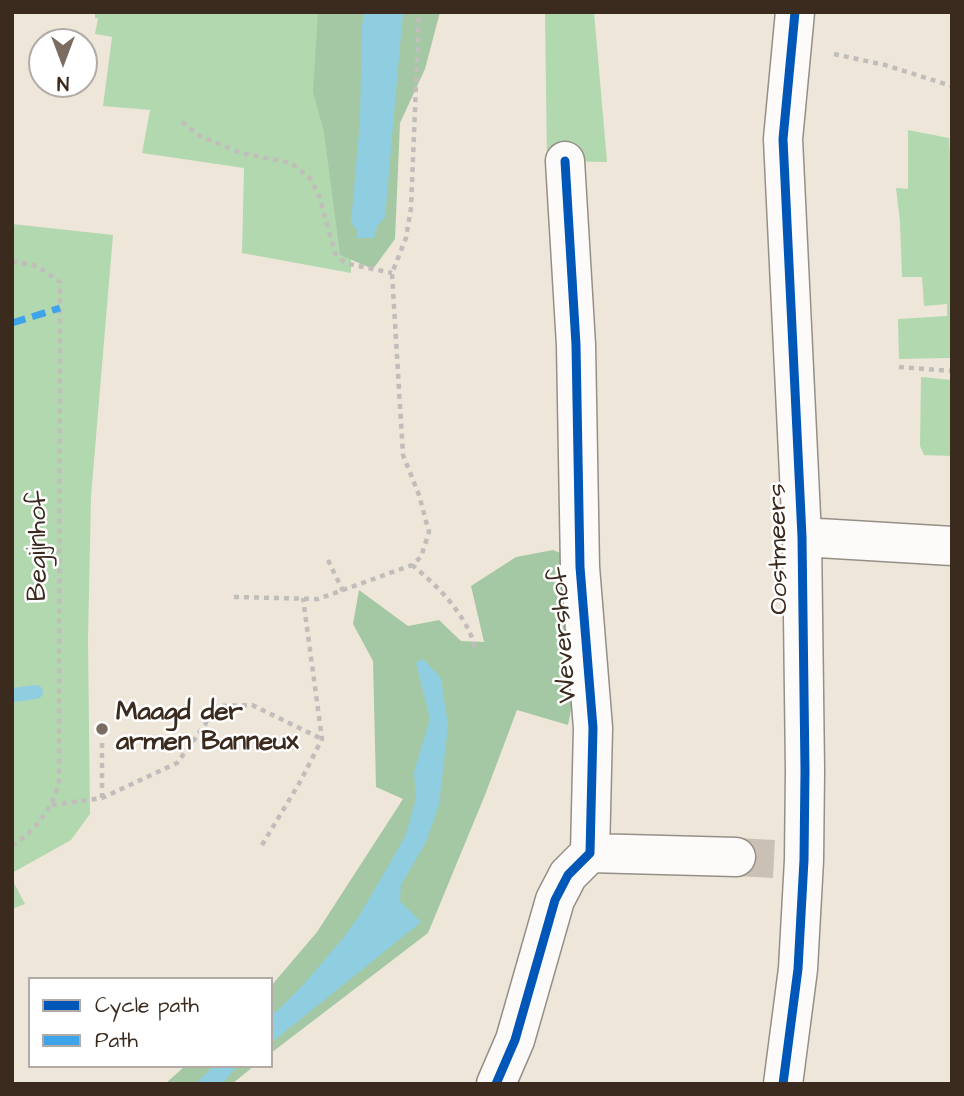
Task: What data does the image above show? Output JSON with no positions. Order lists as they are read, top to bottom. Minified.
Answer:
{"streets":{"street":["Oostmeers","Wevershof"],"path":["Begijnhof"]},"places":["Maagd der armen Banneux"],"legend":["Cycle path","Path"],"north":"bottom"}
